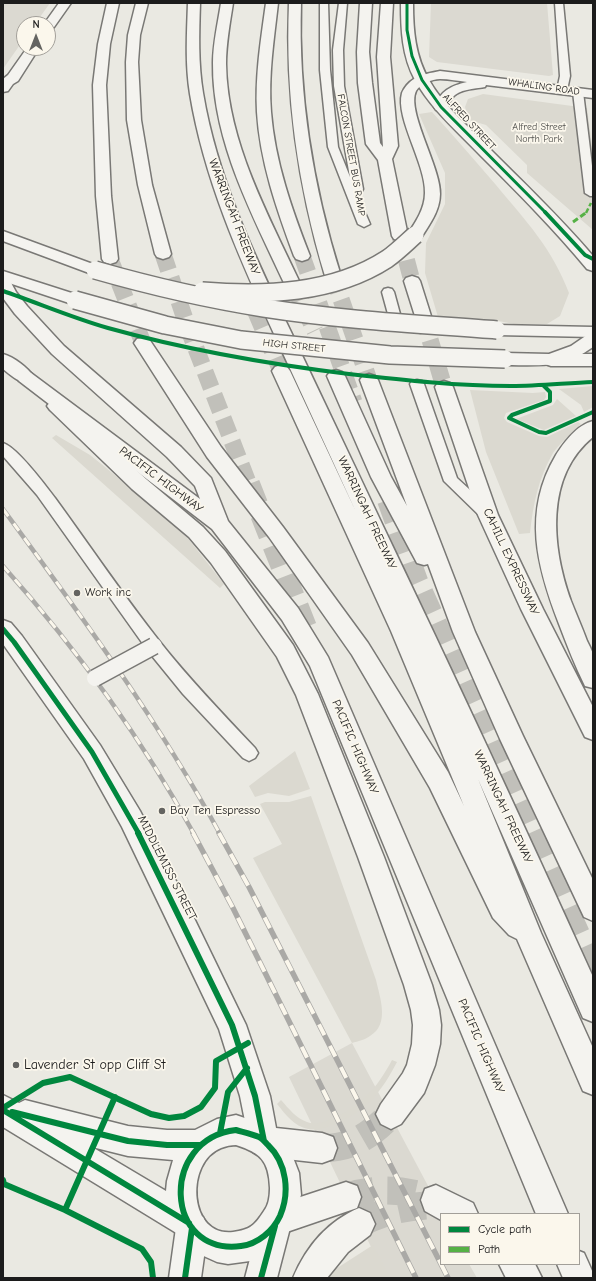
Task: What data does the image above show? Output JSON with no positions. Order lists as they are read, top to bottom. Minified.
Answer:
{"streets":{"main road":["WHALING ROAD","ALFRED STREET","WARRINGAH FREEWAY","HIGH STREET","PACIFIC HIGHWAY","CAHILL EXPRESSWAY","MIDDLEMISS STREET"],"lane":["FALCON STREET BUS RAMP"]},"crossings":[["WHALING ROAD","ALFRED STREET"]],"parks":["Alfred Street North Park"],"places":["Work inc","Bay Ten Espresso","Lavender St opp Cliff St"],"legend":["Cycle path","Path"],"north":"top"}
